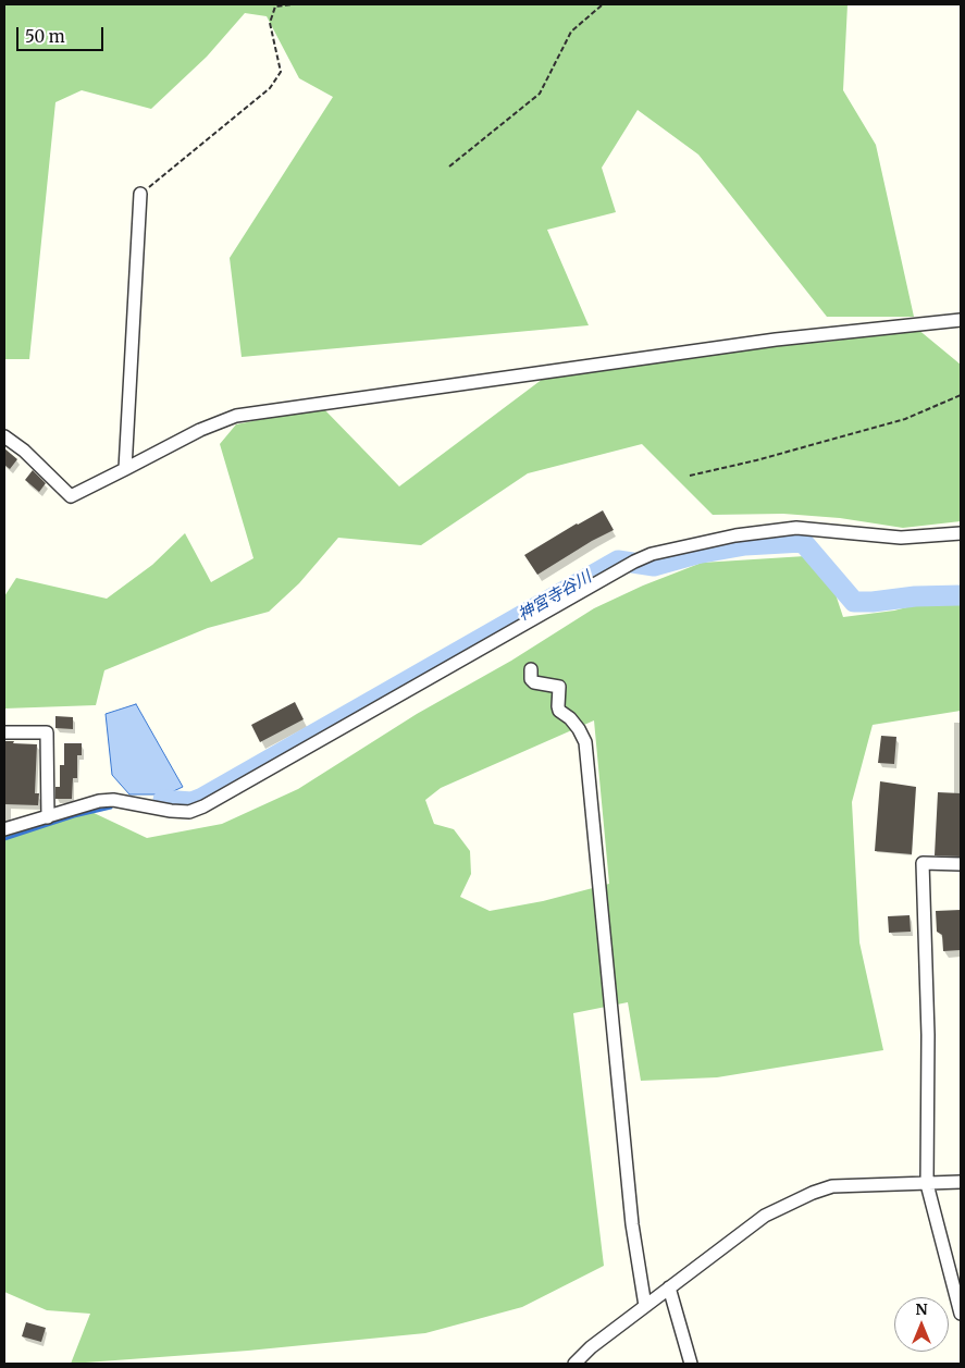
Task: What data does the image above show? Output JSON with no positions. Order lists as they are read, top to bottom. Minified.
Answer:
{"water":["神宮寺谷川"],"scale_bar":"50 m","north":"top"}
